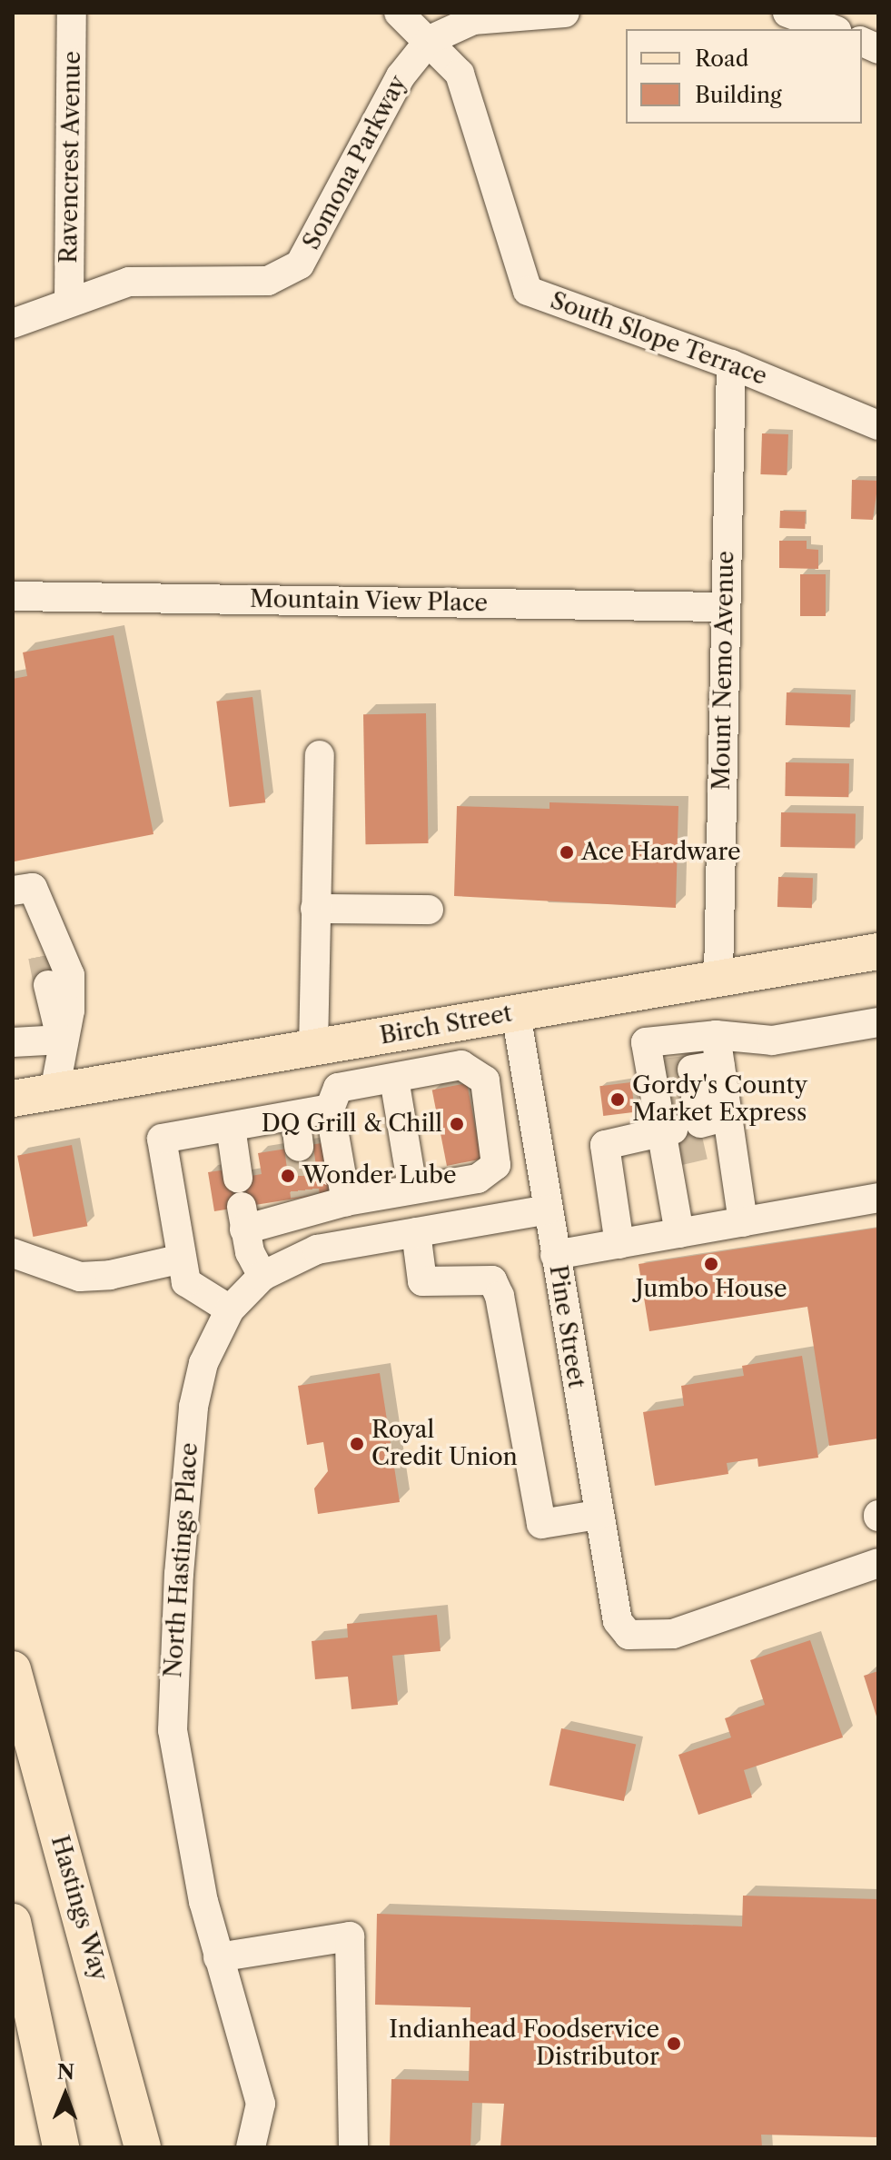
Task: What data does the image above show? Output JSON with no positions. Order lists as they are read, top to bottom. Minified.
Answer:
{"streets":{"main road":["Birch Street","Hastings Way"],"street":["Ravencrest Avenue","Somona Parkway","South Slope Terrace","Mountain View Place","Mount Nemo Avenue","Pine Street","North Hastings Place"]},"crossings":[["Ravencrest Avenue","Somona Parkway"],["Somona Parkway","South Slope Terrace"],["South Slope Terrace","Mount Nemo Avenue"],["Mountain View Place","Mount Nemo Avenue"],["Mount Nemo Avenue","Birch Street"],["Birch Street","Pine Street"],["Pine Street","North Hastings Place"]],"places":["Ace Hardware","Gordy's County Market Express","DQ Grill & Chill","Wonder Lube","Jumbo House","Royal Credit Union","Indianhead Foodservice Distributor"],"legend":["Road","Building"],"north":"top"}
